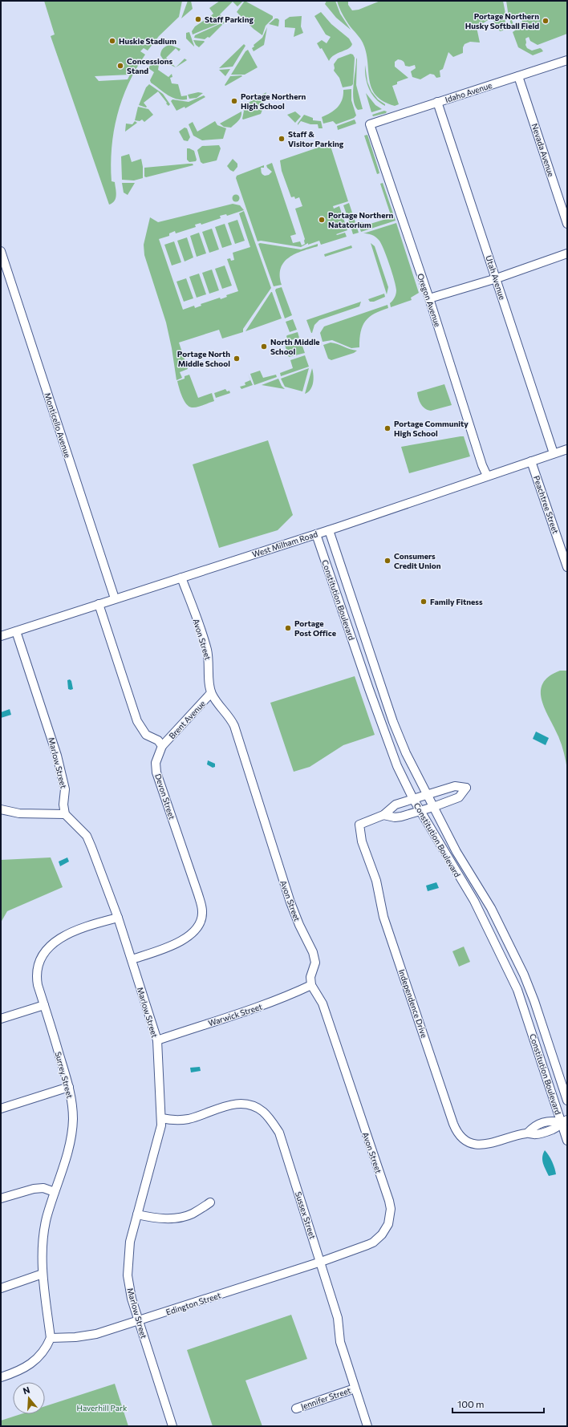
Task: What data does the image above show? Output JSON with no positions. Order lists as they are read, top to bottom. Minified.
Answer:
{"streets":{"street":["Idaho Avenue","Nevada Avenue","Utah Avenue","Oregon Avenue","Monticello Avenue","Peachtree Street","West Milham Road","Constitution Boulevard","Avon Street","Brent Avenue","Marlow Street","Devon Street","Independence Drive","Warwick Street","Surrey Street","Sussex Street","Edington Street","Jennifer Street"]},"crossings":[["Idaho Avenue","Nevada Avenue"],["Idaho Avenue","Utah Avenue"],["Idaho Avenue","Oregon Avenue"],["Utah Avenue","West Milham Road"],["Oregon Avenue","West Milham Road"],["Monticello Avenue","West Milham Road"],["Peachtree Street","West Milham Road"],["West Milham Road","Constitution Boulevard"],["West Milham Road","Avon Street"],["West Milham Road","Marlow Street"],["Constitution Boulevard","Independence Drive"],["Avon Street","Brent Avenue"],["Avon Street","Warwick Street"],["Avon Street","Edington Street"],["Brent Avenue","Devon Street"],["Marlow Street","Devon Street"],["Marlow Street","Warwick Street"],["Marlow Street","Surrey Street"],["Marlow Street","Sussex Street"],["Marlow Street","Edington Street"],["Surrey Street","Edington Street"],["Sussex Street","Edington Street"],["Sussex Street","Jennifer Street"]],"parks":["Haverhill Park"],"places":["Staff Parking","Portage Northern Husky Softball Field","Huskie Stadium","Concessions Stand","Portage Northern High School","Staff & Visitor Parking","Portage Northern Natatorium","North Middle School","Portage North Middle School","Portage Community High School","Consumers Credit Union","Family Fitness","Portage Post Office"],"scale_bar":"100 m","north":"top"}
